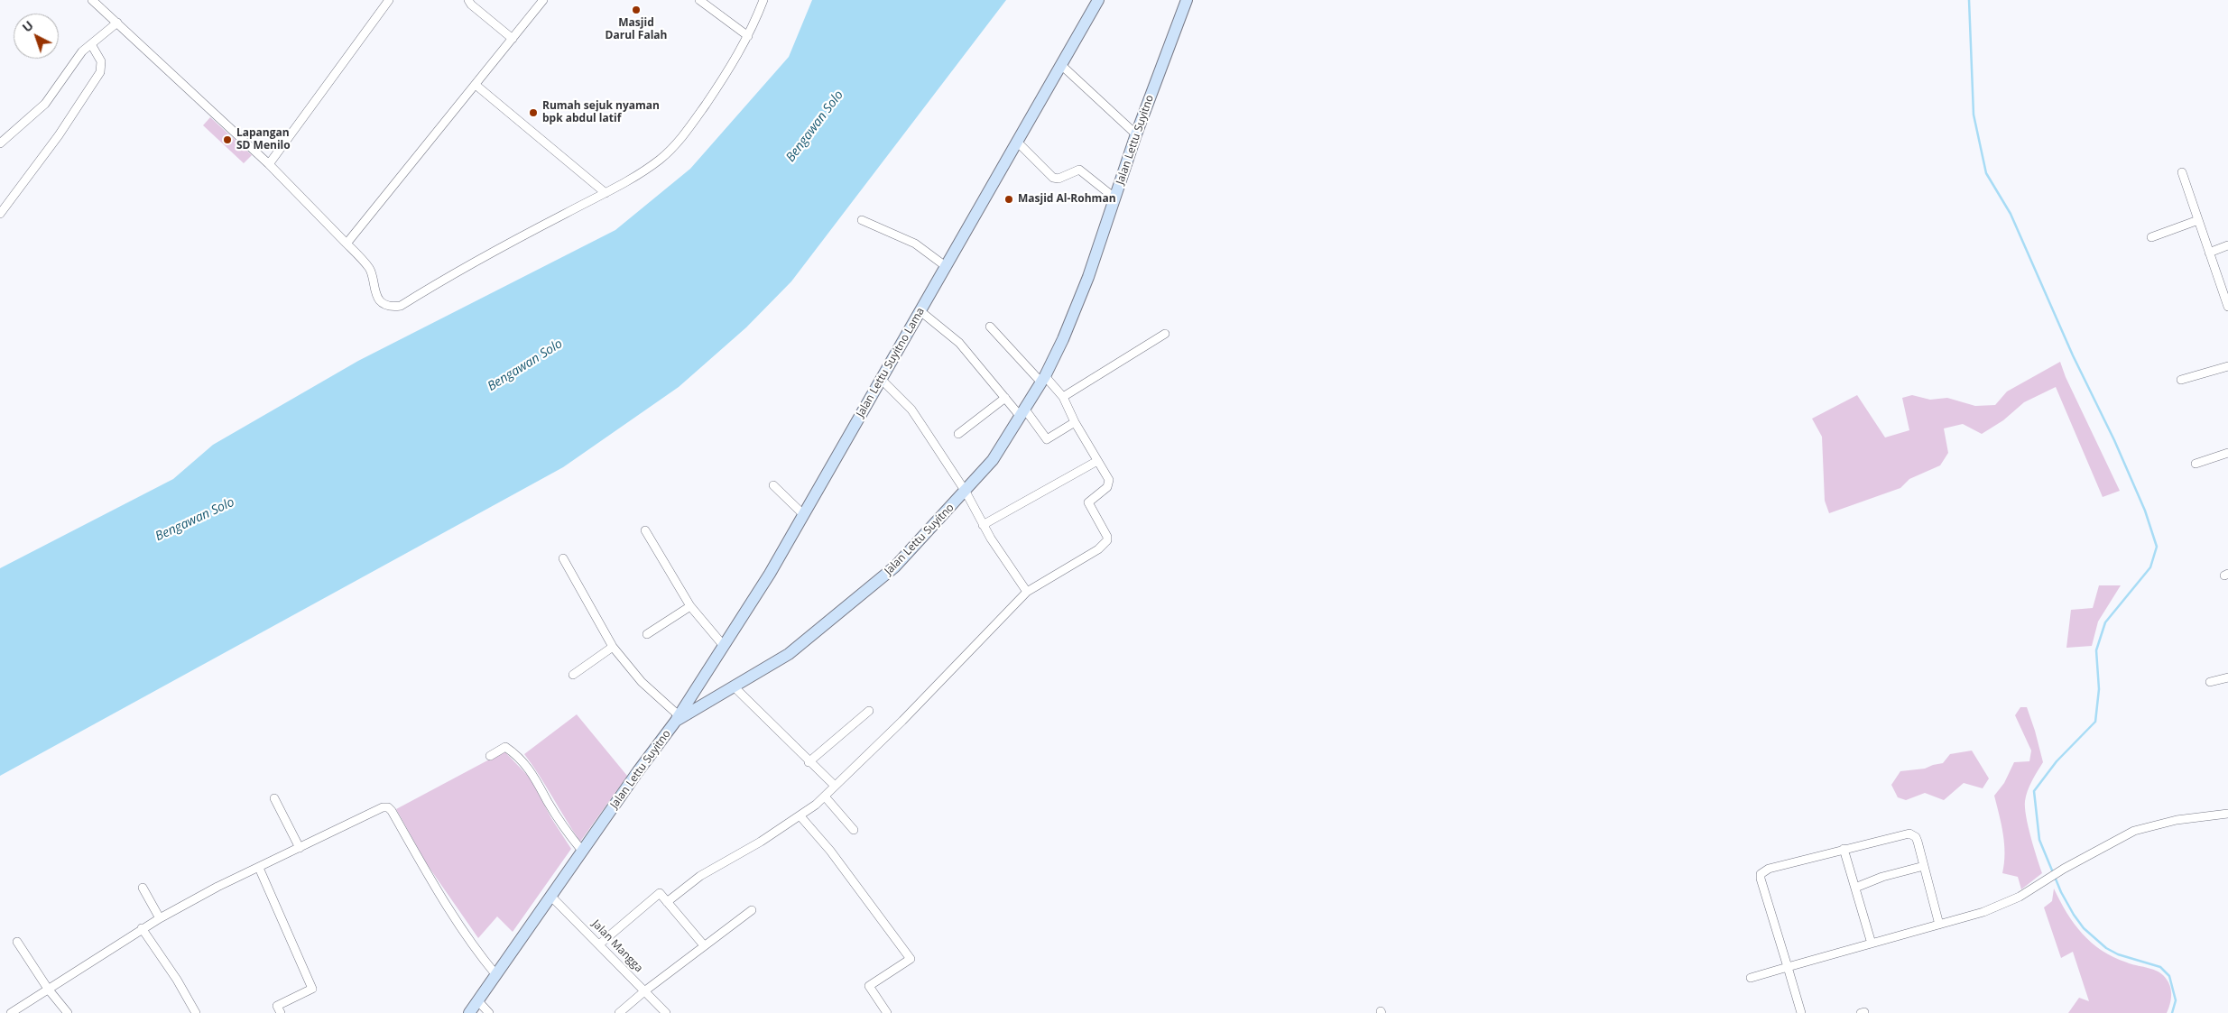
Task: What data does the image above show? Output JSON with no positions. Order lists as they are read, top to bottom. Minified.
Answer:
{"streets":{"main road":["Jalan Lettu Suyitno","Jalan Lettu Suyitno Lama"],"street":["Jalan Mangga"]},"crossings":[["Jalan Lettu Suyitno","Jalan Lettu Suyitno Lama"],["Jalan Lettu Suyitno","Jalan Mangga"]],"water":["Bengawan Solo"],"places":["Masjid Darul Falah","Rumah sejuk nyaman bpk abdul latif","Lapangan SD Menilo","Masjid Al-Rohman"],"north":"top left"}
